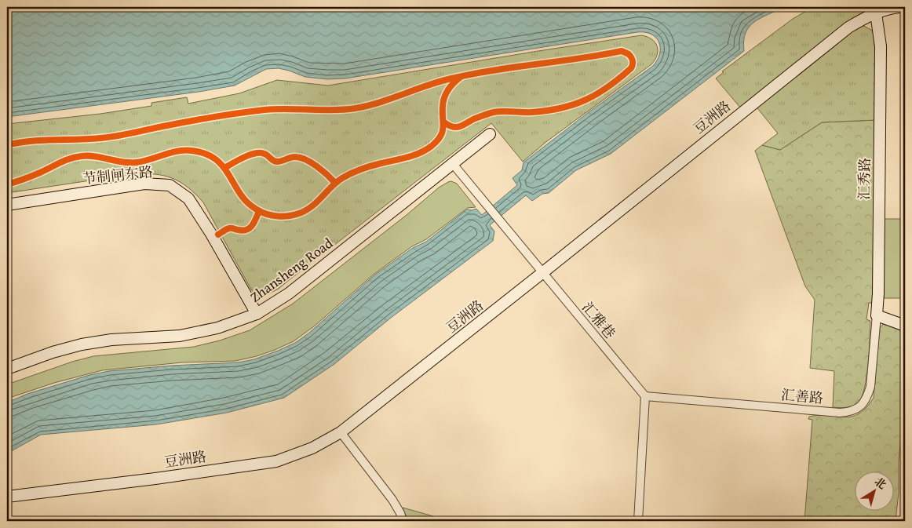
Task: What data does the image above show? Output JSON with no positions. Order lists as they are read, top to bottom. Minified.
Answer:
{"streets":{"street":["豆洲路","节制闸东路","汇秀路","Zhansheng Road","汇雅巷","汇善路"]},"crossings":[["豆洲路","汇秀路"],["豆洲路","汇雅巷"],["节制闸东路","Zhansheng Road"],["汇秀路","汇善路"],["Zhansheng Road","汇雅巷"],["汇雅巷","汇善路"]],"north":"top right"}
